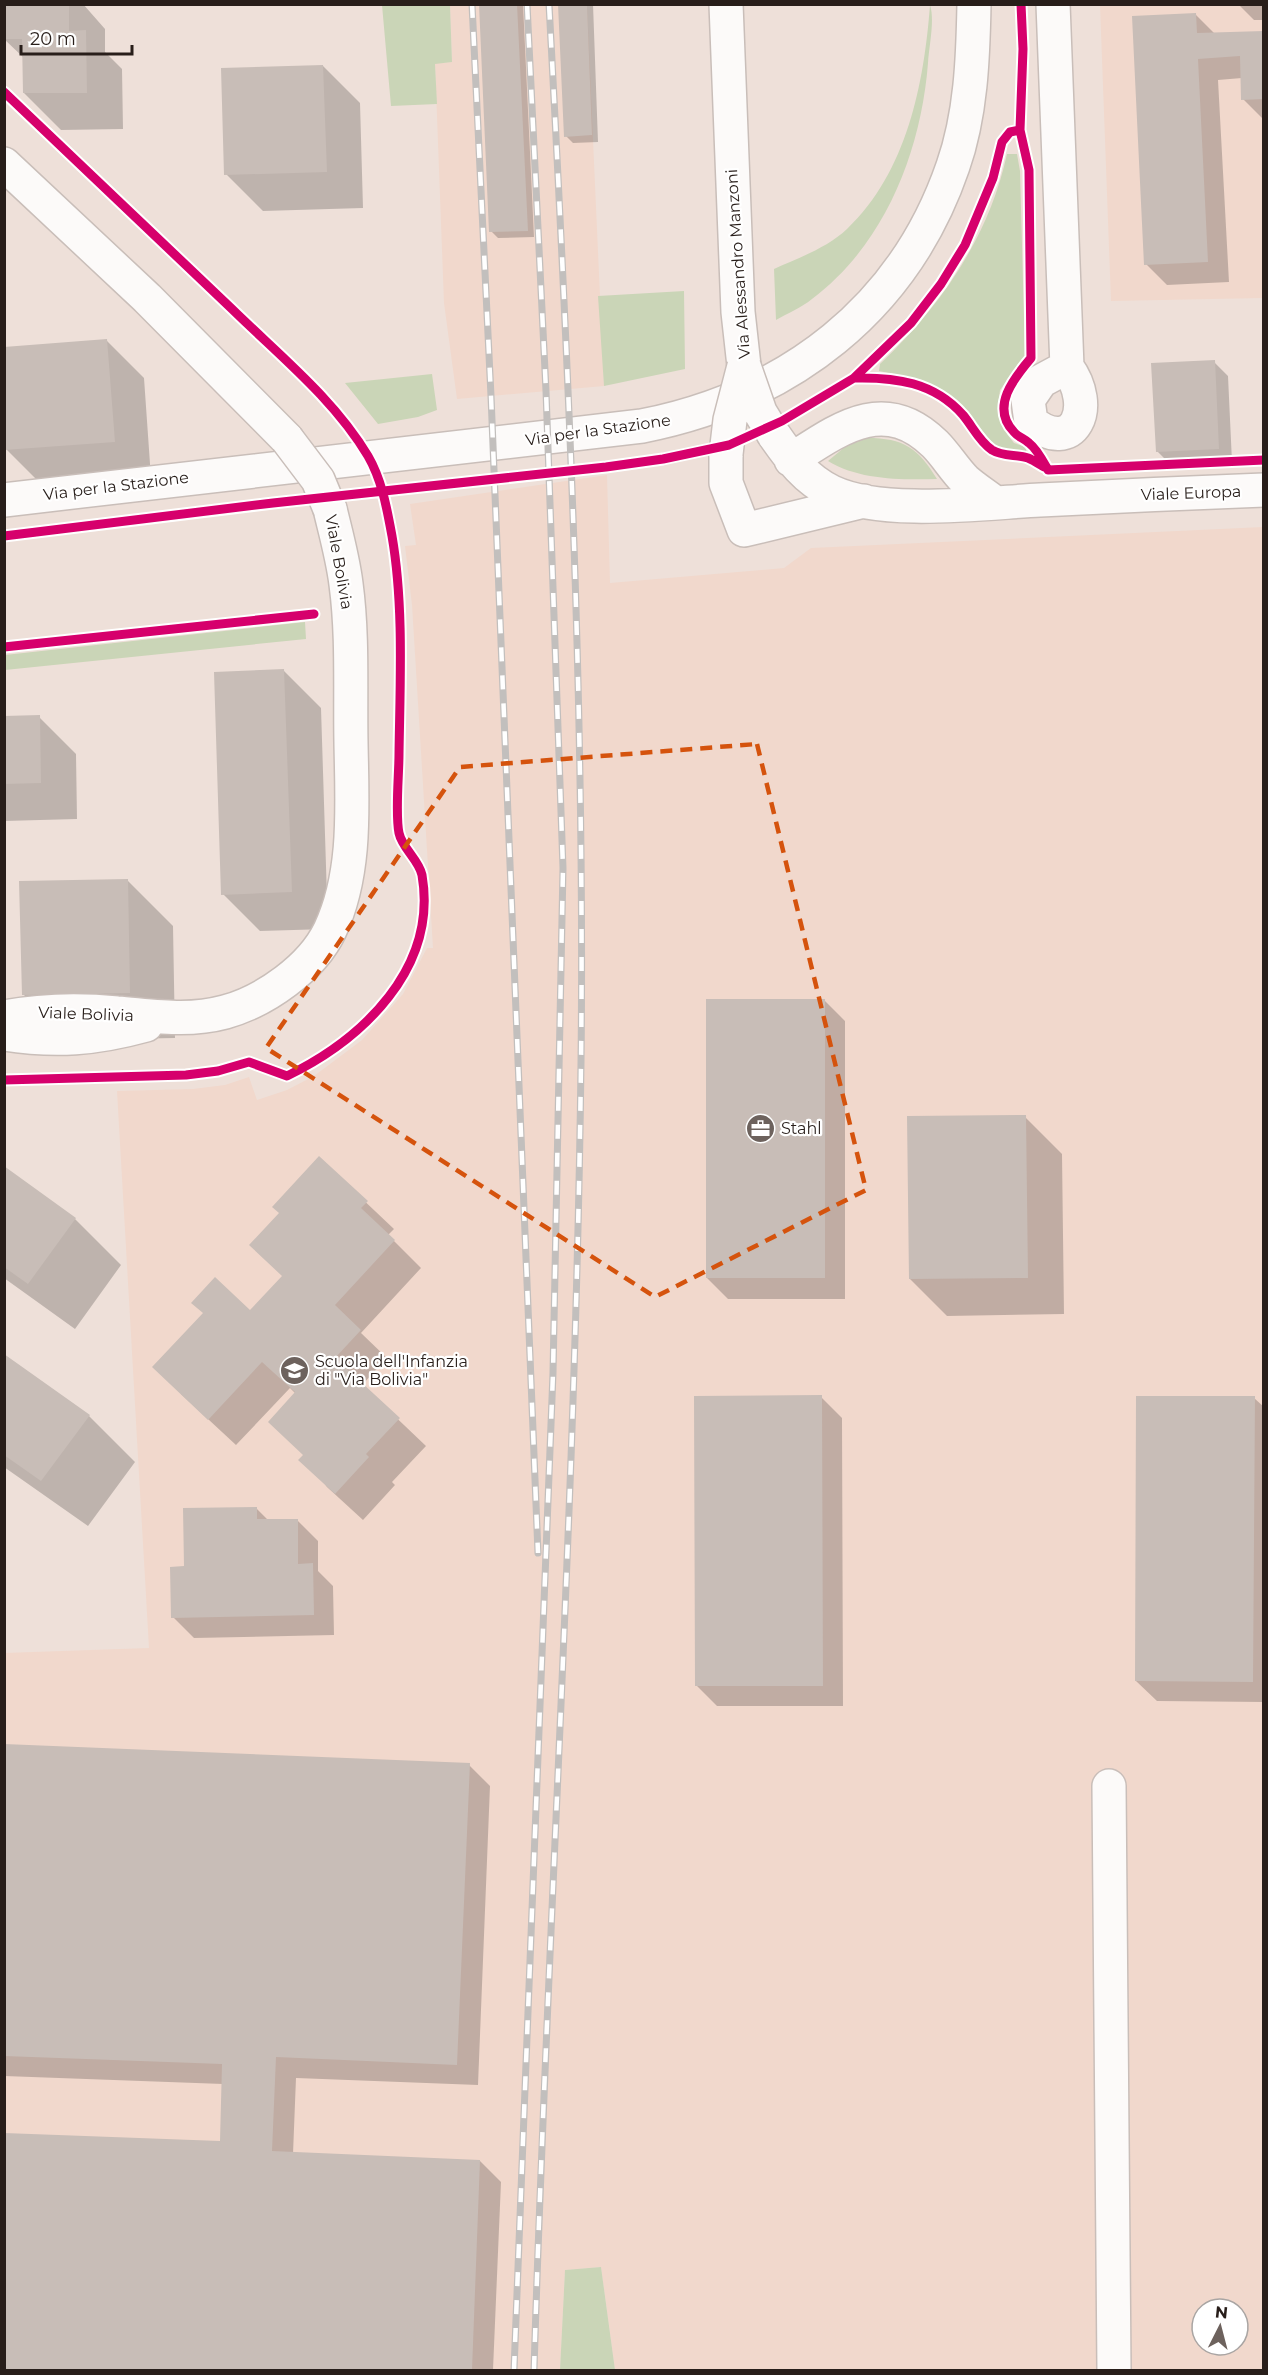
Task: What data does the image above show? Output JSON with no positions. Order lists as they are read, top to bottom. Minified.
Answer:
{"streets":{"street":["Via Alessandro Manzoni","Via per la Stazione","Viale Europa","Viale Bolivia"]},"crossings":[["Via Alessandro Manzoni","Viale Europa"]],"places":{"office":["Stahl"],"school or university":["Scuola dell'Infanzia di \"Via Bolivia\""]},"scale_bar":"20 m","north":"top"}
